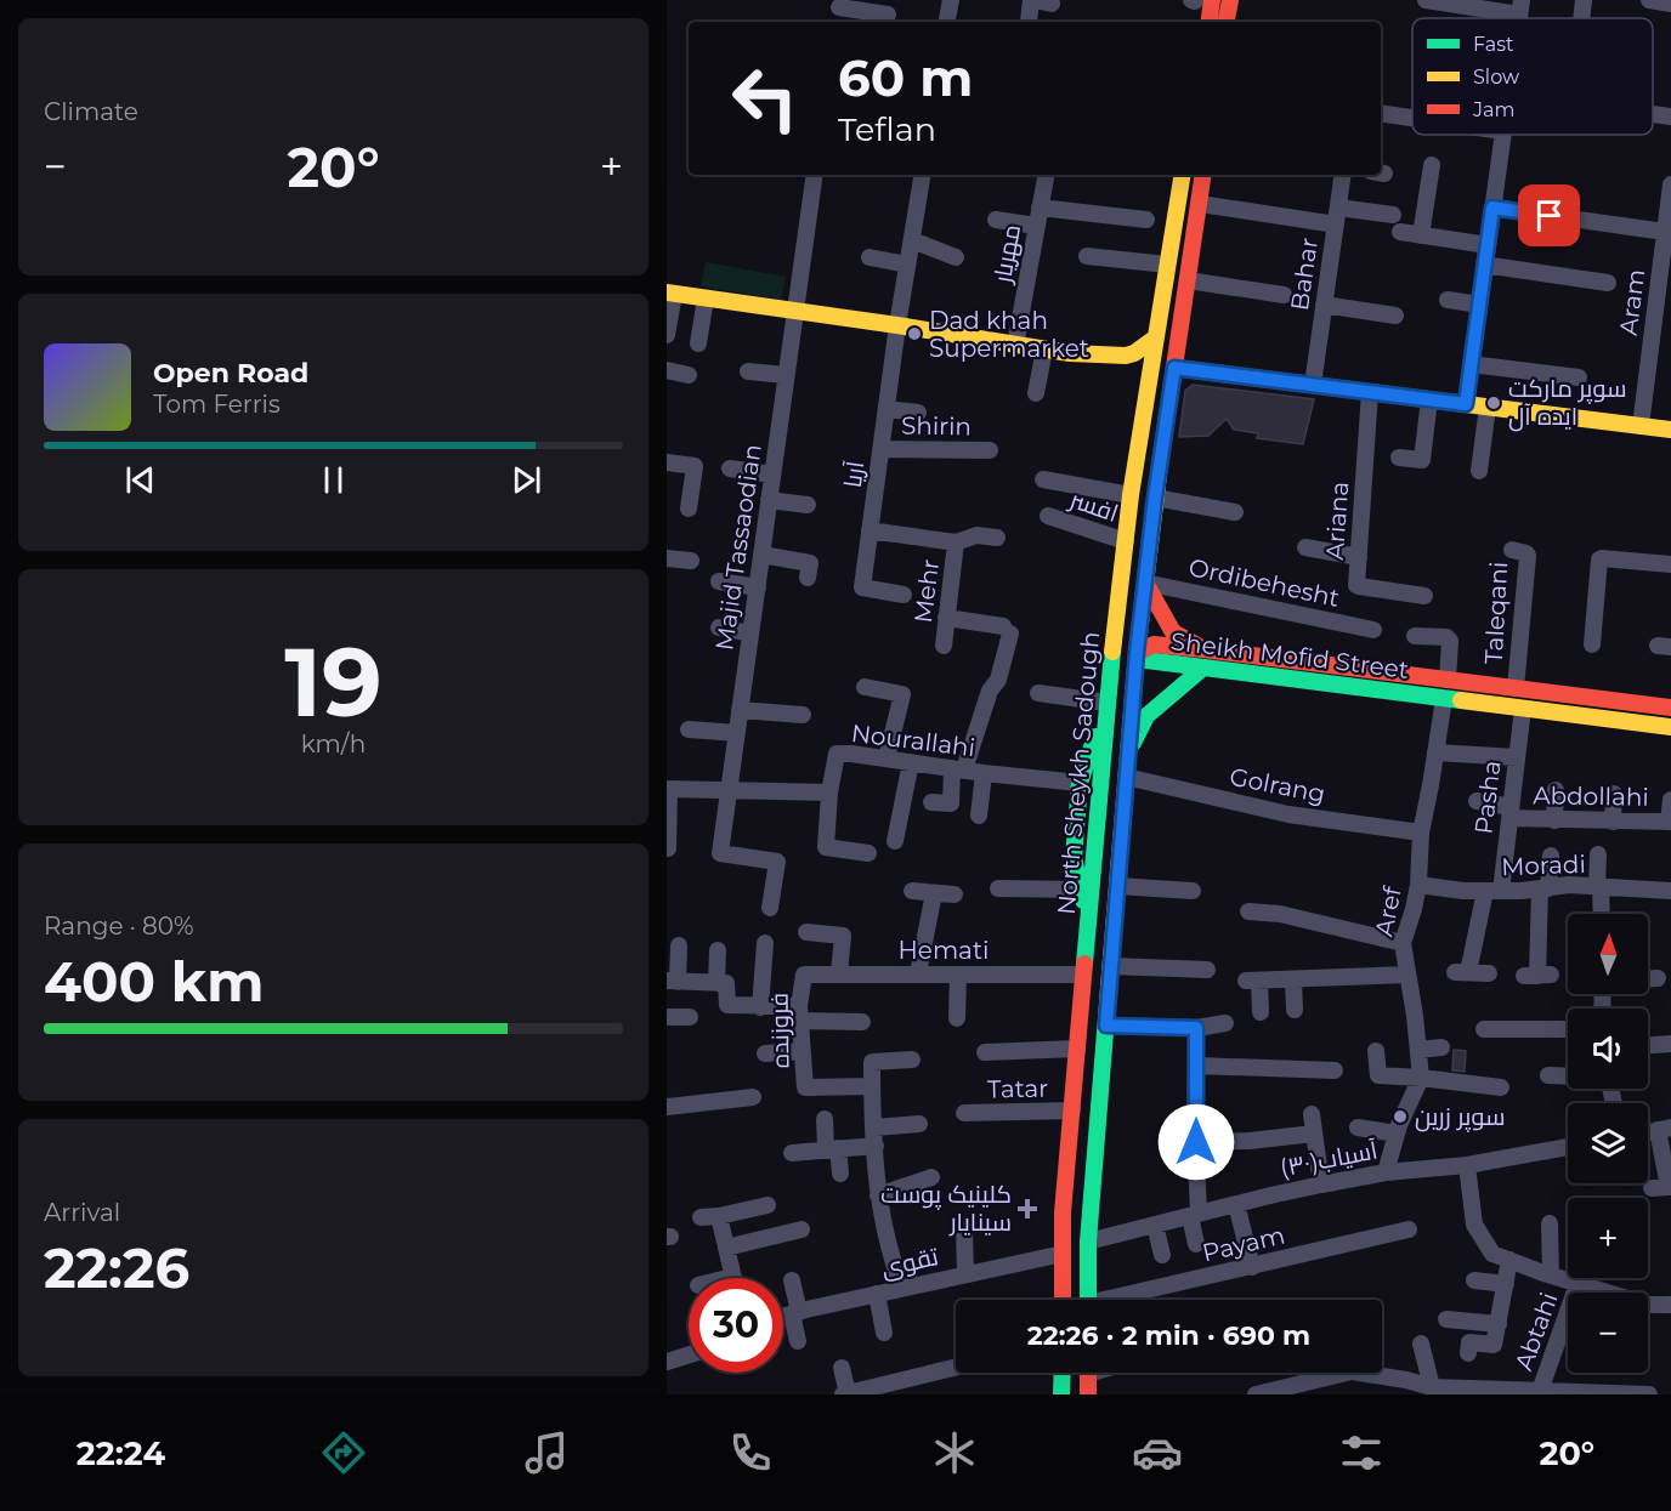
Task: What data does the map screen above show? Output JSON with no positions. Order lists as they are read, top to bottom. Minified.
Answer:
{"streets":{"main road":["Sheikh Mofid Street","North Sheykh Sadough"],"street":["مهریار","Bahar","Aram","Shirin","آریا","افسر","Ariana","Majid Tassaodian","Ordibehesht","Mehr","Taleqani","Nourallahi","Golrang","Abdollahi","Pasha","Moradi","Aref","Hemati","فروزنده","Tatar","آسیاب(۳۰)","Payam","تقوی","Abtahi"]},"crossings":[["Shirin","آریا"],["آریا","Mehr"],["افسر","North Sheykh Sadough"],["Ordibehesht","North Sheykh Sadough"],["Taleqani","Sheikh Mofid Street"],["Sheikh Mofid Street","North Sheykh Sadough"],["Sheikh Mofid Street","Pasha"],["Sheikh Mofid Street","Aref"],["North Sheykh Sadough","Golrang"],["North Sheykh Sadough","Hemati"],["North Sheykh Sadough","Tatar"],["North Sheykh Sadough","آسیاب(۳۰)"],["North Sheykh Sadough","تقوی"],["Golrang","Aref"],["Abdollahi","Pasha"],["Pasha","Moradi"],["Moradi","Aref"],["Aref","آسیاب(۳۰)"],["Hemati","فروزنده"]],"places":{"other":["Dad khah Supermarket","سوپر مارکت ایده آل","سوپر زرین"],"health":["کلینیک پوست سینایار"]},"legend":["Fast","Slow","Jam"],"north":"top","page":{"tile":["Climate",["19","km/h"],["Range · 80%","400 km"],["Arrival","22:26"]],"turn":["60 m","Teflan"],"heat":["−","20°","+"],"song":["Open Road","Tom Ferris"],"map_buttons":["+","−"],"limit":"30","trip":"22:26 · 2 min · 690 m","tabs":["22:24","20°"]}}
